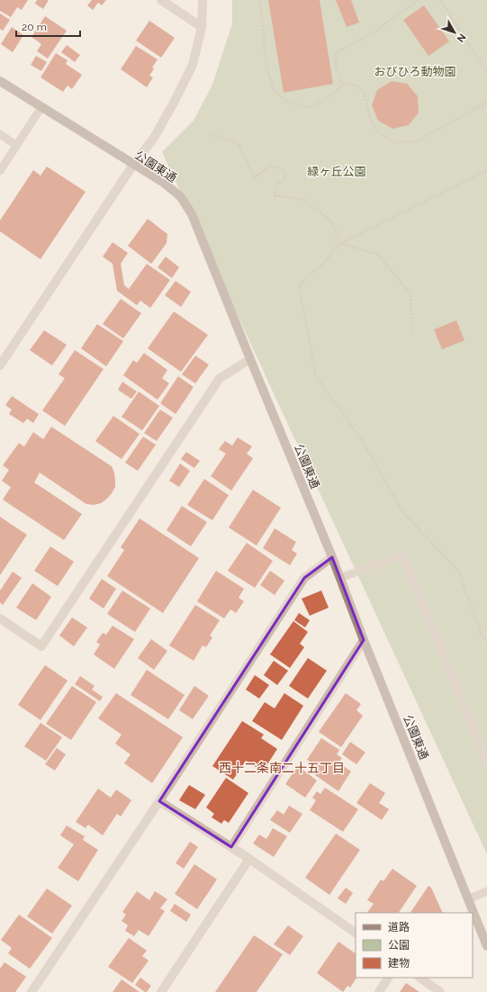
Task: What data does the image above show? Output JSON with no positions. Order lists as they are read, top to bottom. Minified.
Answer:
{"streets":{"street":["公園東通"]},"districts":["西十二条南二十五丁目"],"parks":["おびひろ動物園","緑ヶ丘公園"],"legend":["道路","公園","建物"],"scale_bar":"20 m","north":"bottom right"}
